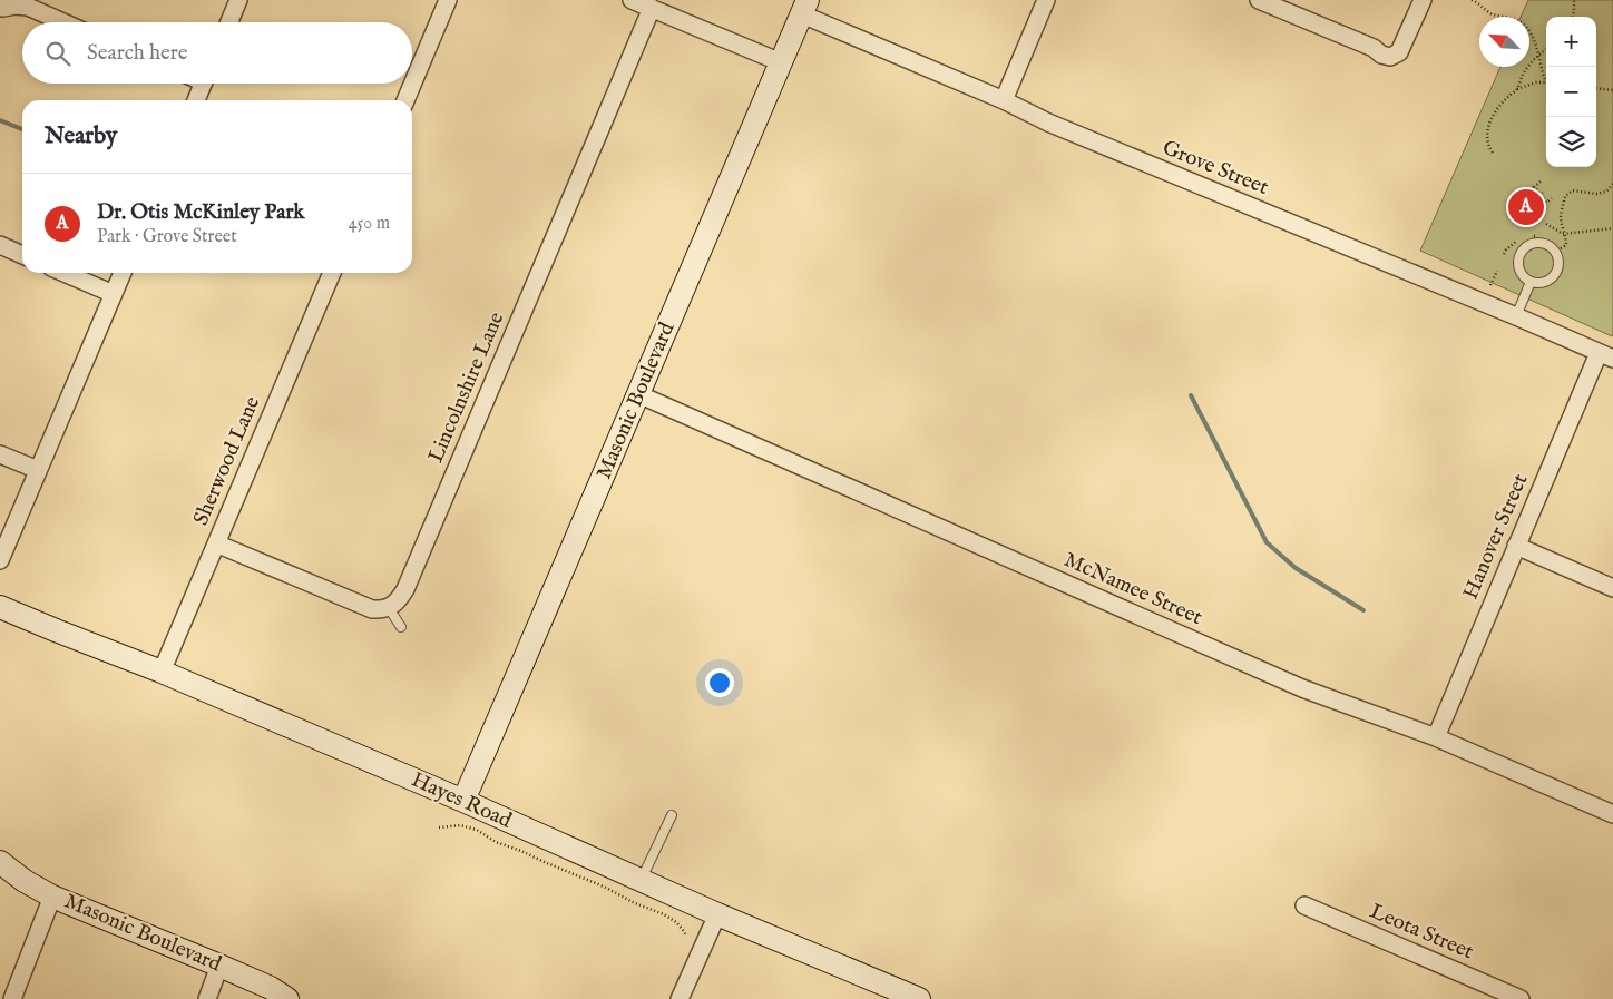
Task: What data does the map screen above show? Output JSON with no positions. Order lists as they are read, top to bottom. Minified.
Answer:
{"streets":{"street":["Grove Street","Lincolnshire Lane","Masonic Boulevard","Sherwood Lane","Hanover Street","McNamee Street","Hayes Road","Leota Street"]},"crossings":[["Grove Street","Masonic Boulevard"],["Grove Street","Hanover Street"],["Masonic Boulevard","McNamee Street"],["Masonic Boulevard","Hayes Road"],["Sherwood Lane","Hayes Road"],["Hanover Street","McNamee Street"]],"north":"top left","page":{"map_buttons":["+","−"],"search":"Search here","heading":"Nearby","list":[{"mark":"A","name":"Dr. Otis McKinley Park","note":"Park · Grove Street","value":"450 m"}],"pins":"A"}}
